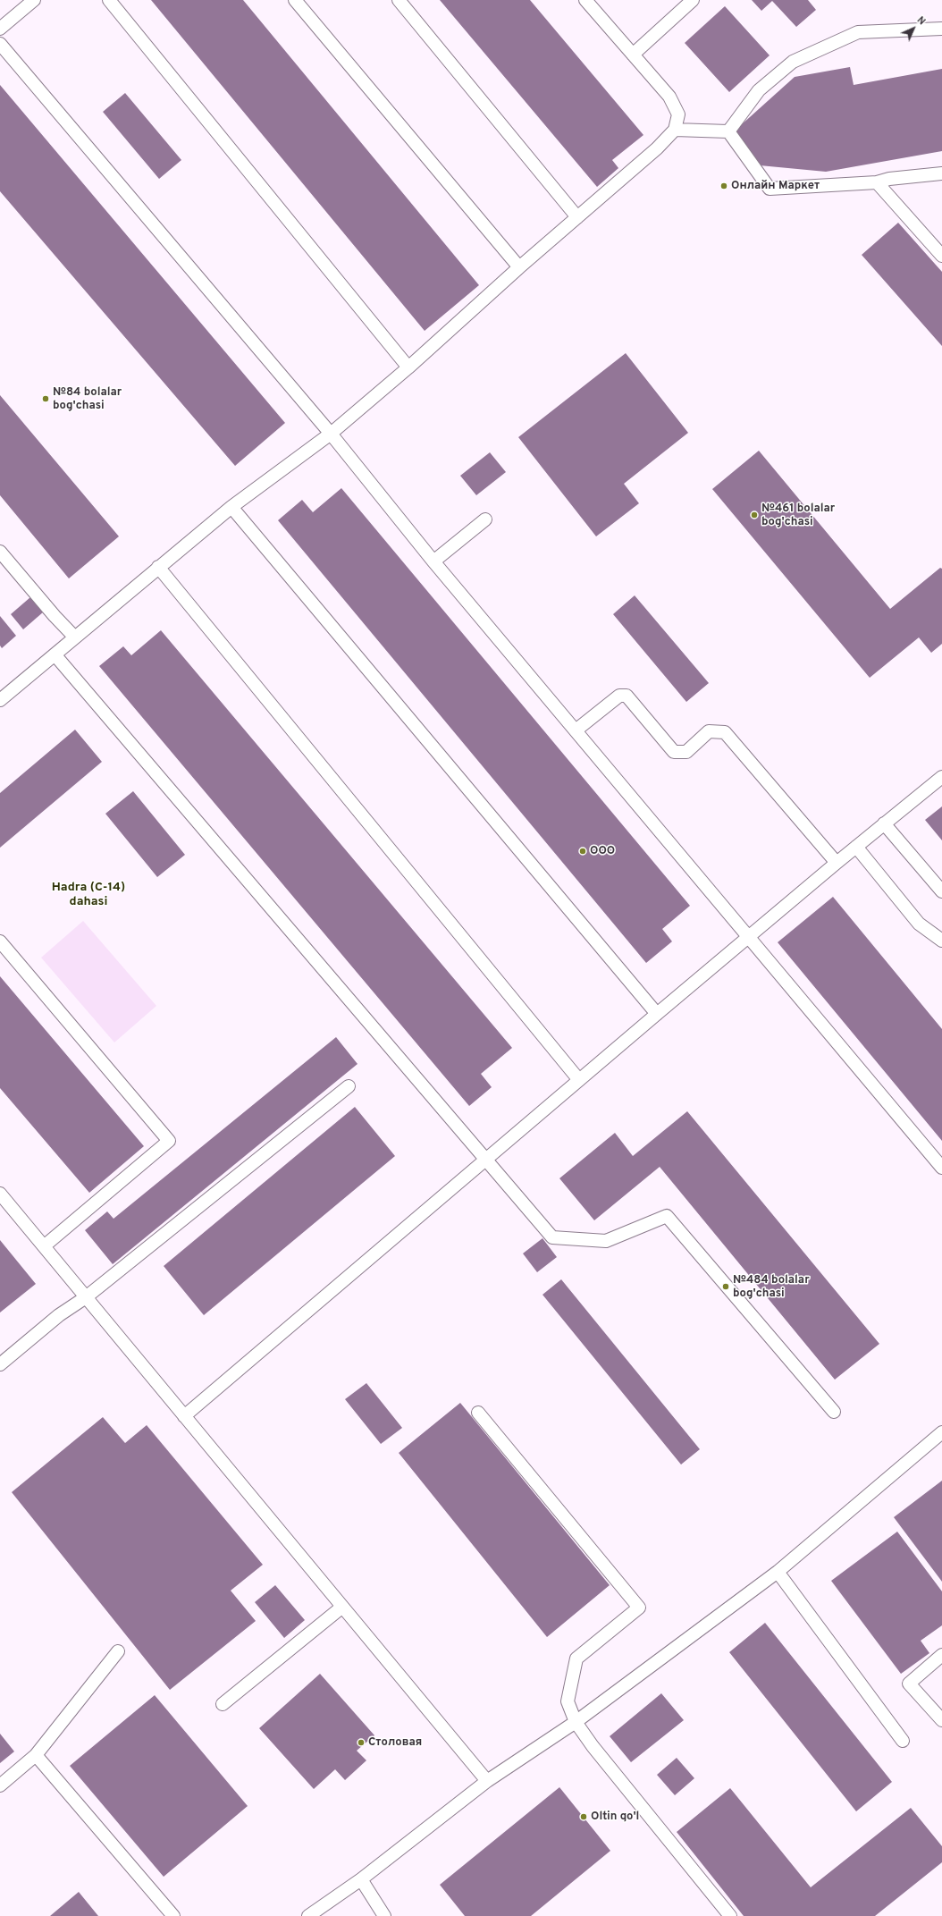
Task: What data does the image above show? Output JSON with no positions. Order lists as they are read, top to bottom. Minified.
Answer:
{"districts":["Hadra (C-14) dahasi"],"places":["Онлайн Маркет","№84 bolalar bog'chasi","№461 bolalar bog'chasi","ООО","№484 bolalar bog'chasi","Столовая","Oltin qo'l"],"north":"top right"}
